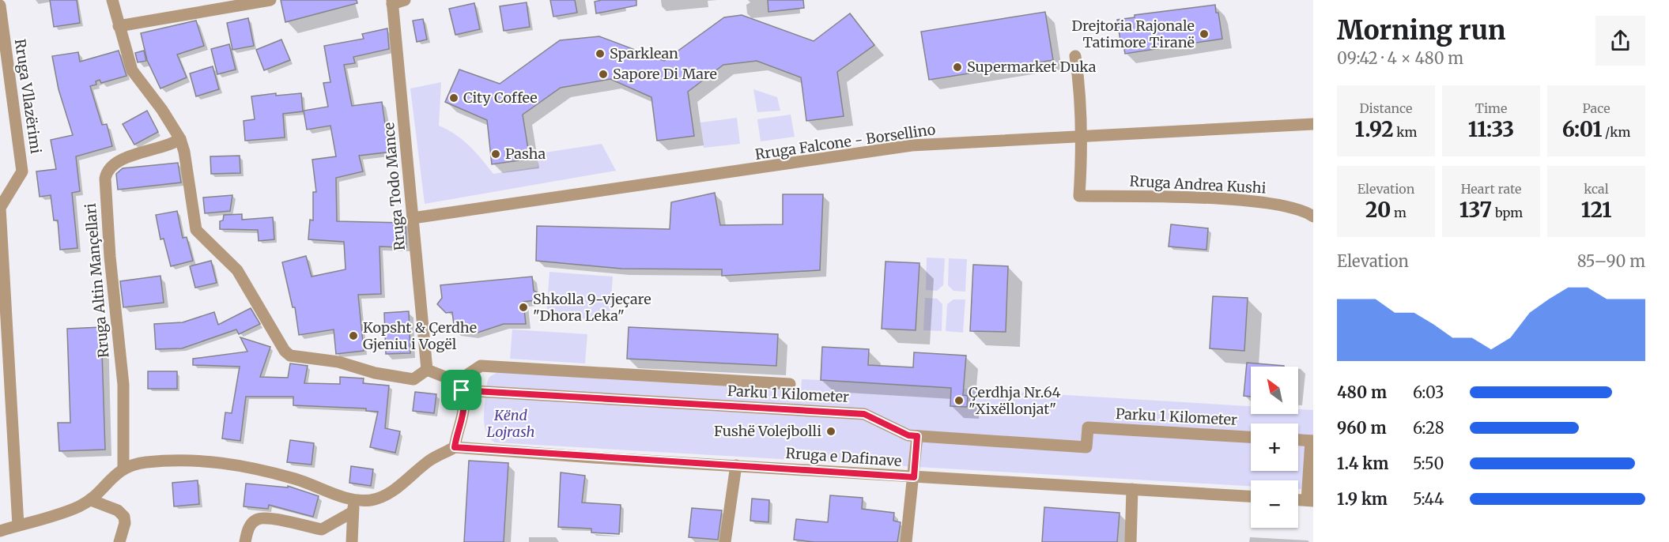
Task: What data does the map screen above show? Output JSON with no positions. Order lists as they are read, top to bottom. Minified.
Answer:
{"streets":{"street":["Rruga Vllazërimi","Rruga Falcone - Borsellino","Rruga Andrea Kushi","Rruga Todo Mance","Rruga Altin Mançellari","Parku 1 Kilometer","Rruga e Dafinave"]},"crossings":[["Rruga Falcone - Borsellino","Rruga Andrea Kushi"],["Rruga Falcone - Borsellino","Rruga Todo Mance"],["Rruga Todo Mance","Parku 1 Kilometer"]],"parks":["Kënd Lojrash"],"places":["Drejtoria Rajonale Tatimore Tiranë","Sparklean","Supermarket Duka","Sapore Di Mare","City Coffee","Pasha","Shkolla 9-vjeçare \"Dhora Leka\"","Kopsht & Çerdhe Gjeniu i Vogël","Çerdhja Nr.64 \"Xixëllonjat\"","Fushë Volejbolli"],"north":"top left","page":{"heading":["Morning run","09:42 · 4 × 480 m"],"stats":[["Distance","1.92 km"],["Time","11:33"],["Pace","6:01 /km"],["Elevation","20 m"],["Heart rate","137 bpm"],["kcal","121"]],"chart":["Elevation","85–90 m"],"map_buttons":["+","−"],"list":[{"name":"480 m","note":"6:03"},{"name":"960 m","note":"6:28"},{"name":"1.4 km","note":"5:50"},{"name":"1.9 km","note":"5:44"}]}}
